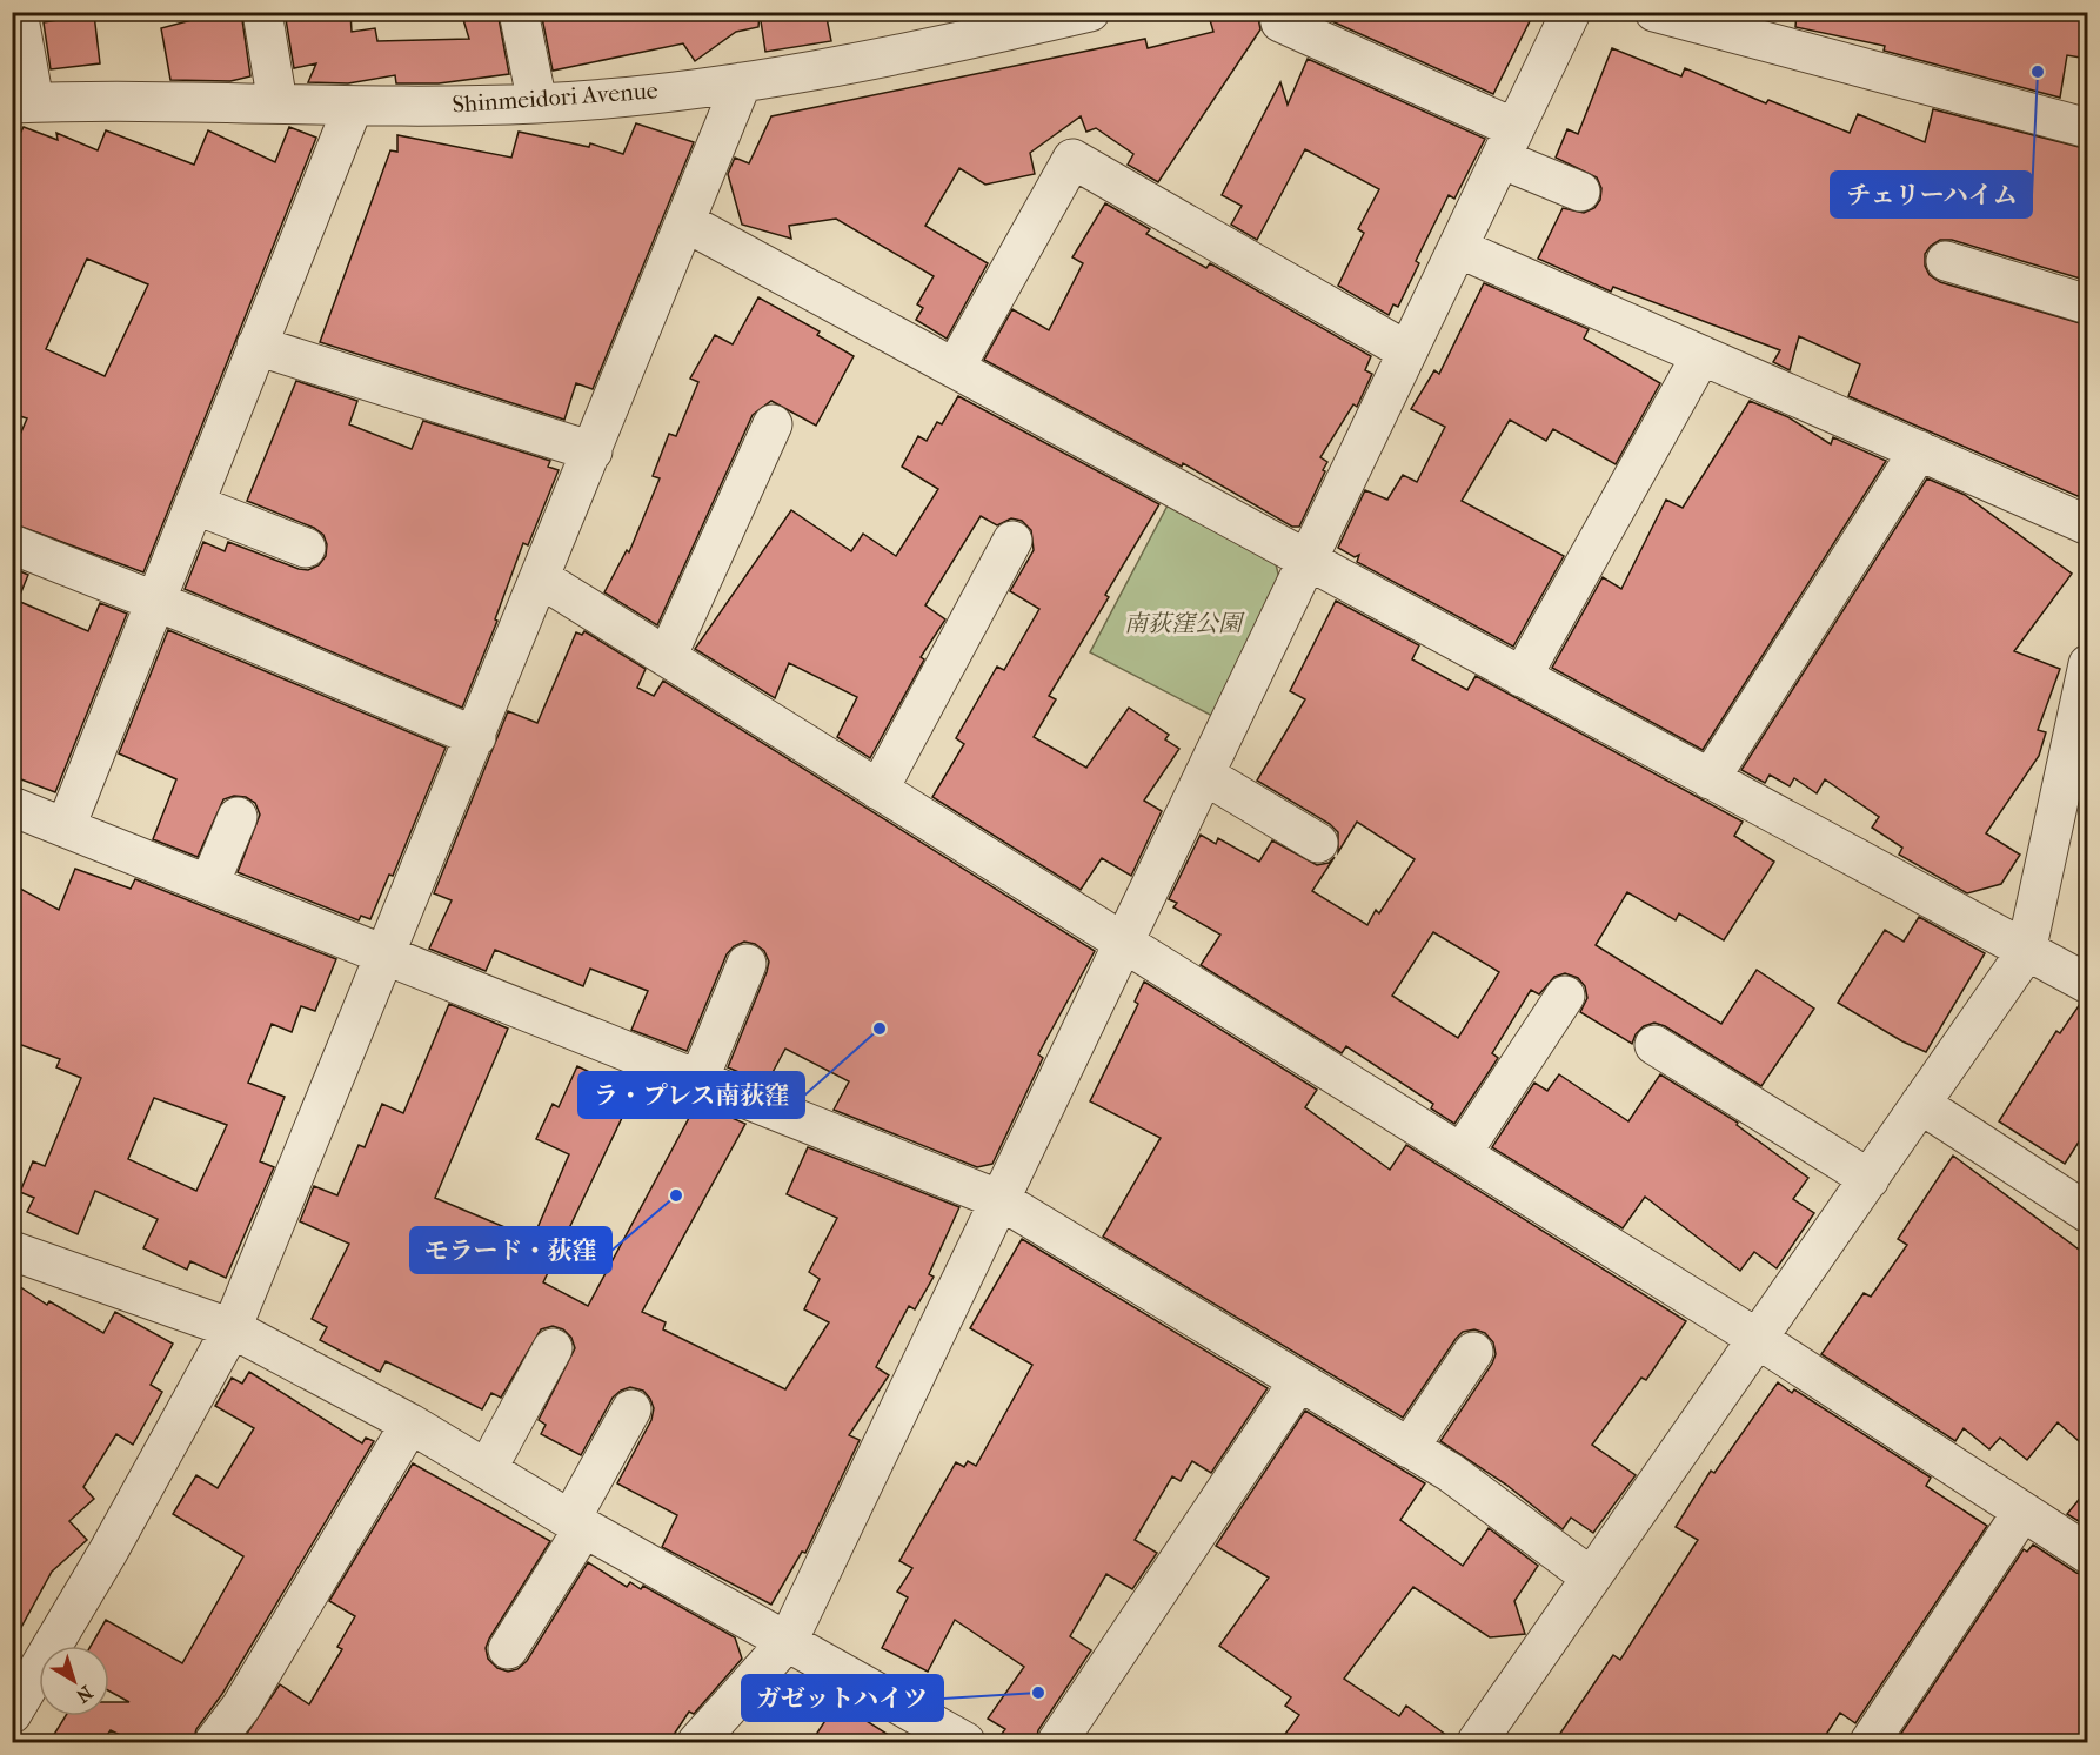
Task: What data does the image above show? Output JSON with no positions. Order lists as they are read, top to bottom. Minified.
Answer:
{"streets":{"street":["Shinmeidori Avenue"]},"parks":["南荻窪公園"],"places":["チェリーハイム","ラ・プレス南荻窪","モラード・荻窪","ガゼットハイツ"],"north":"bottom right"}
